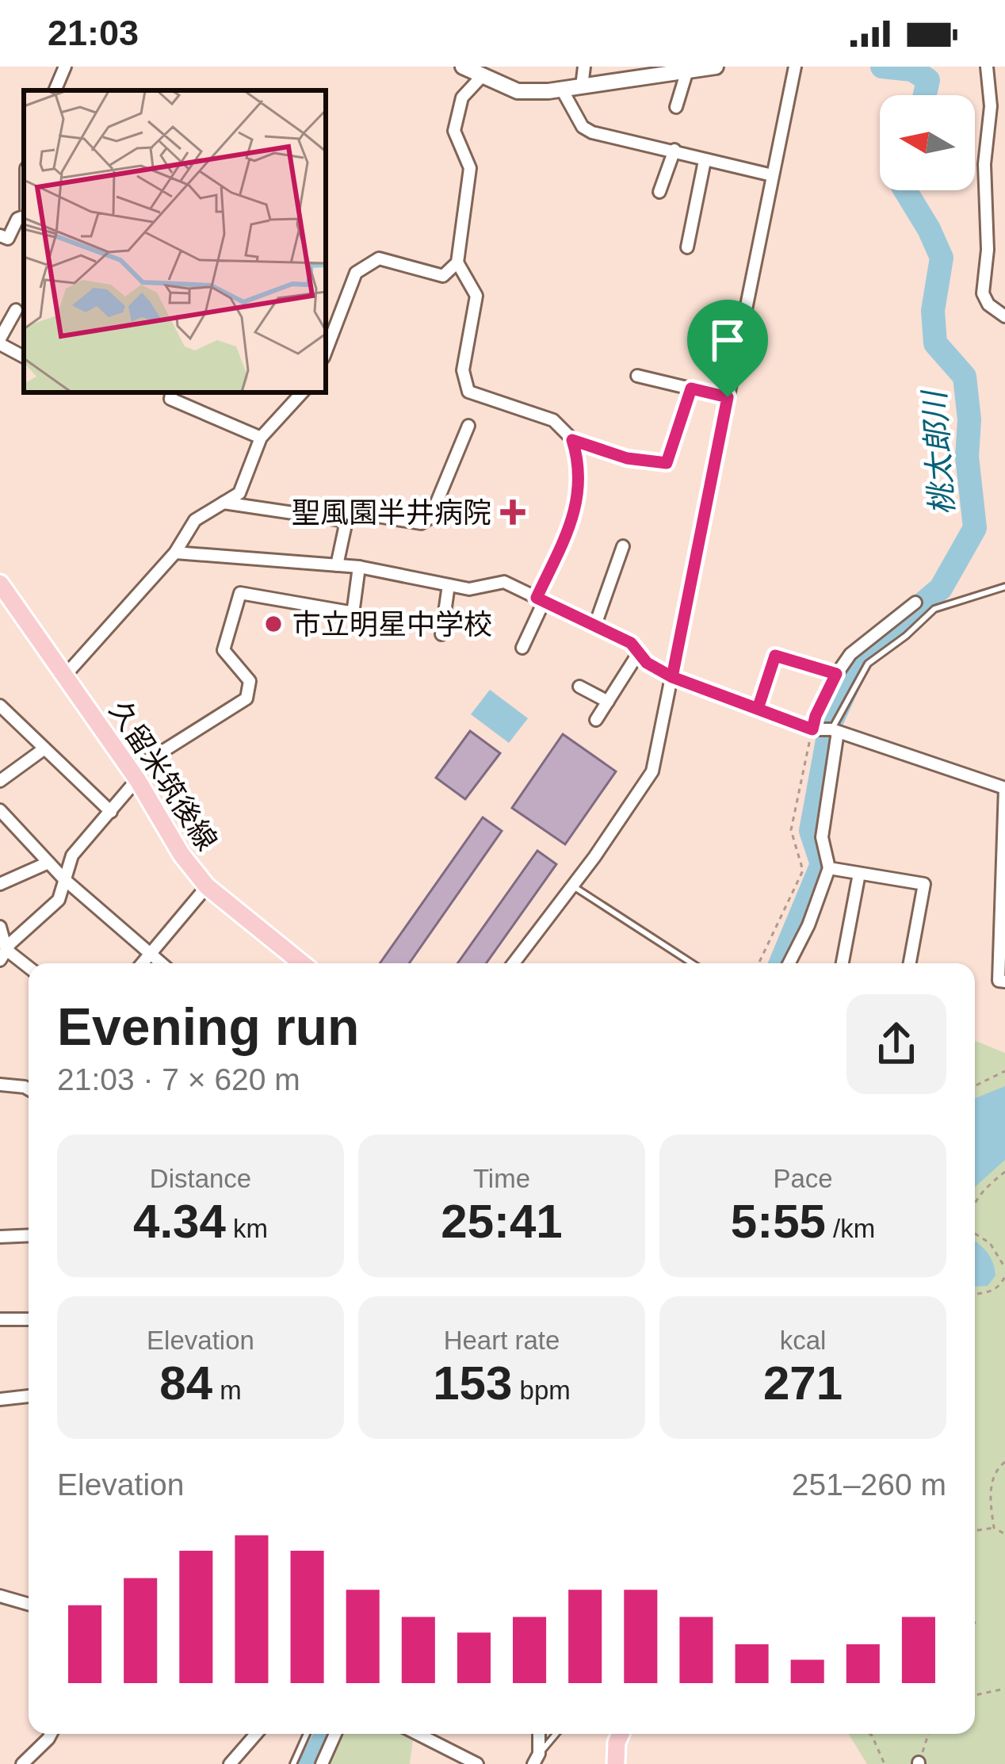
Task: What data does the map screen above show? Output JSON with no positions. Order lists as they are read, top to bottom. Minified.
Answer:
{"streets":{"main road":["久留米筑後線"]},"water":["桃太郎川"],"places":{"health":["聖風園半井病院"],"other":["市立明星中学校"]},"north":"left","page":{"status":"21:03","heading":["Evening run","21:03 · 7 × 620 m"],"stats":[["Distance","4.34 km"],["Time","25:41"],["Pace","5:55 /km"],["Elevation","84 m"],["Heart rate","153 bpm"],["kcal","271"]],"chart":["Elevation","251–260 m"]}}
